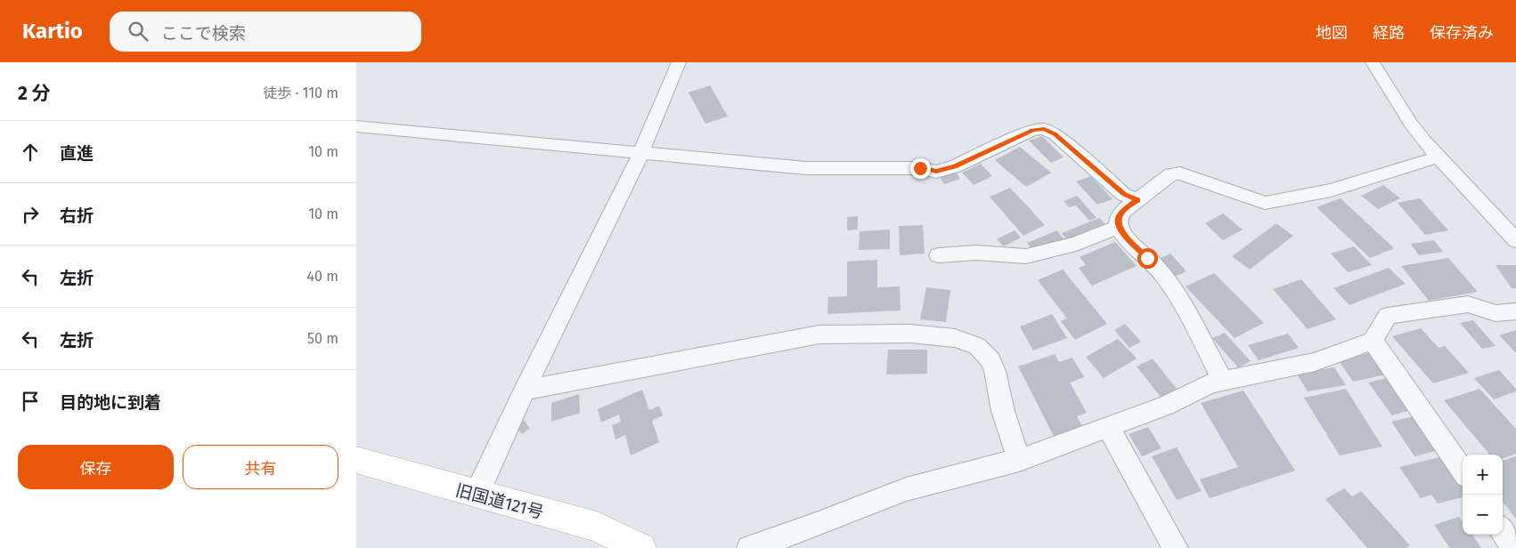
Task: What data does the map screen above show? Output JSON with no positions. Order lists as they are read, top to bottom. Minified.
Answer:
{"streets":{"street":["旧国道121号"]},"page":{"header":"Kartio","search":"ここで検索","nav":["地図","経路","保存済み"],"heading":["2 分","徒歩 · 110 m"],"list":[["直進","10 m"],["右折","10 m"],["左折","40 m"],["左折","50 m"],"目的地に到着"],"buttons":["保存","共有"],"map_buttons":["+","−"]}}
